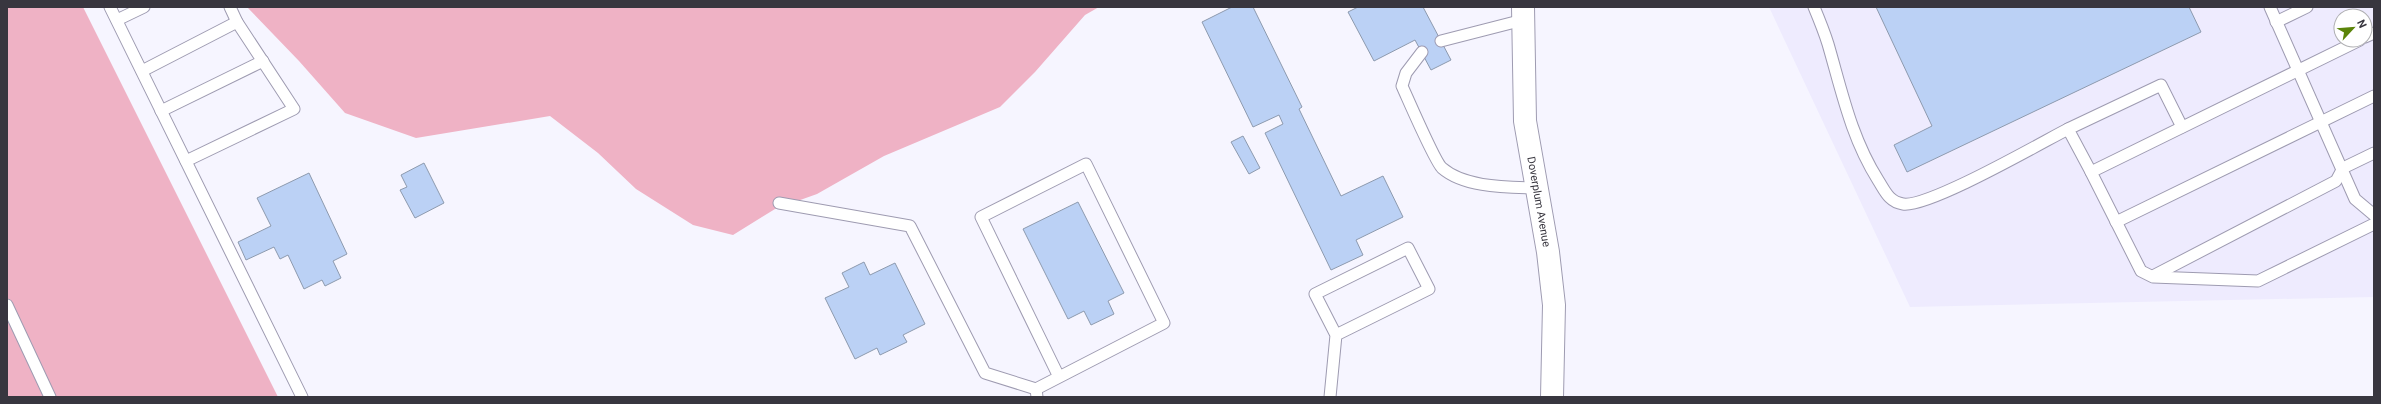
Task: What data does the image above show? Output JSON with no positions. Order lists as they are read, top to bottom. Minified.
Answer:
{"streets":{"street":["Doverplum Avenue"]},"north":"top right"}
